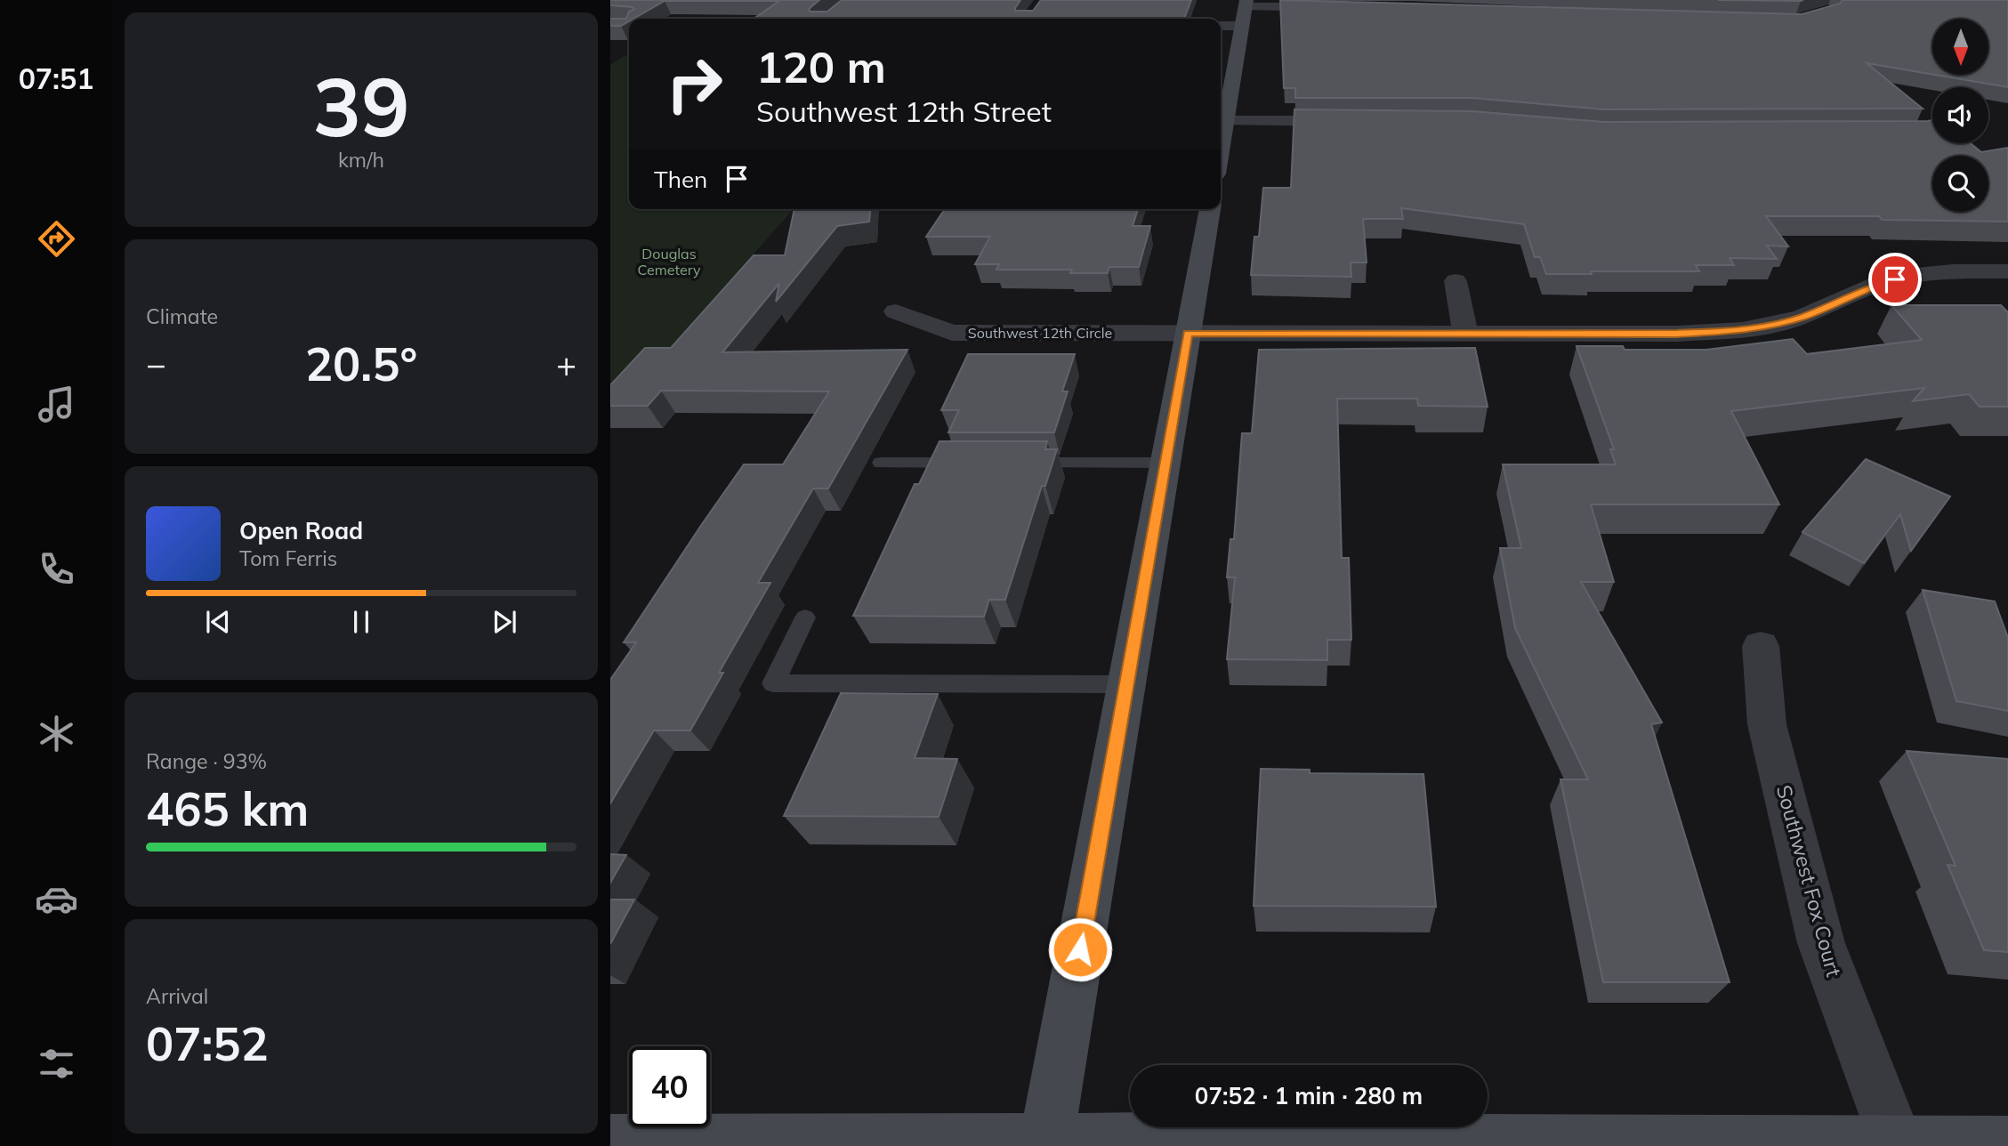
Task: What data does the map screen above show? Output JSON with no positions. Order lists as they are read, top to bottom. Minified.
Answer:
{"streets":{"street":["Southwest 12th Circle","Southwest Fox Court"]},"parks":["Douglas Cemetery"],"north":"bottom","page":{"tabs":"07:51","tile":[["39","km/h"],"Climate",["Range · 93%","465 km"],["Arrival","07:52"]],"turn":["120 m","Southwest 12th Street"],"then":"Then","heat":["−","20.5°","+"],"song":["Open Road","Tom Ferris"],"limit":"40","trip":"07:52 · 1 min · 280 m"}}
